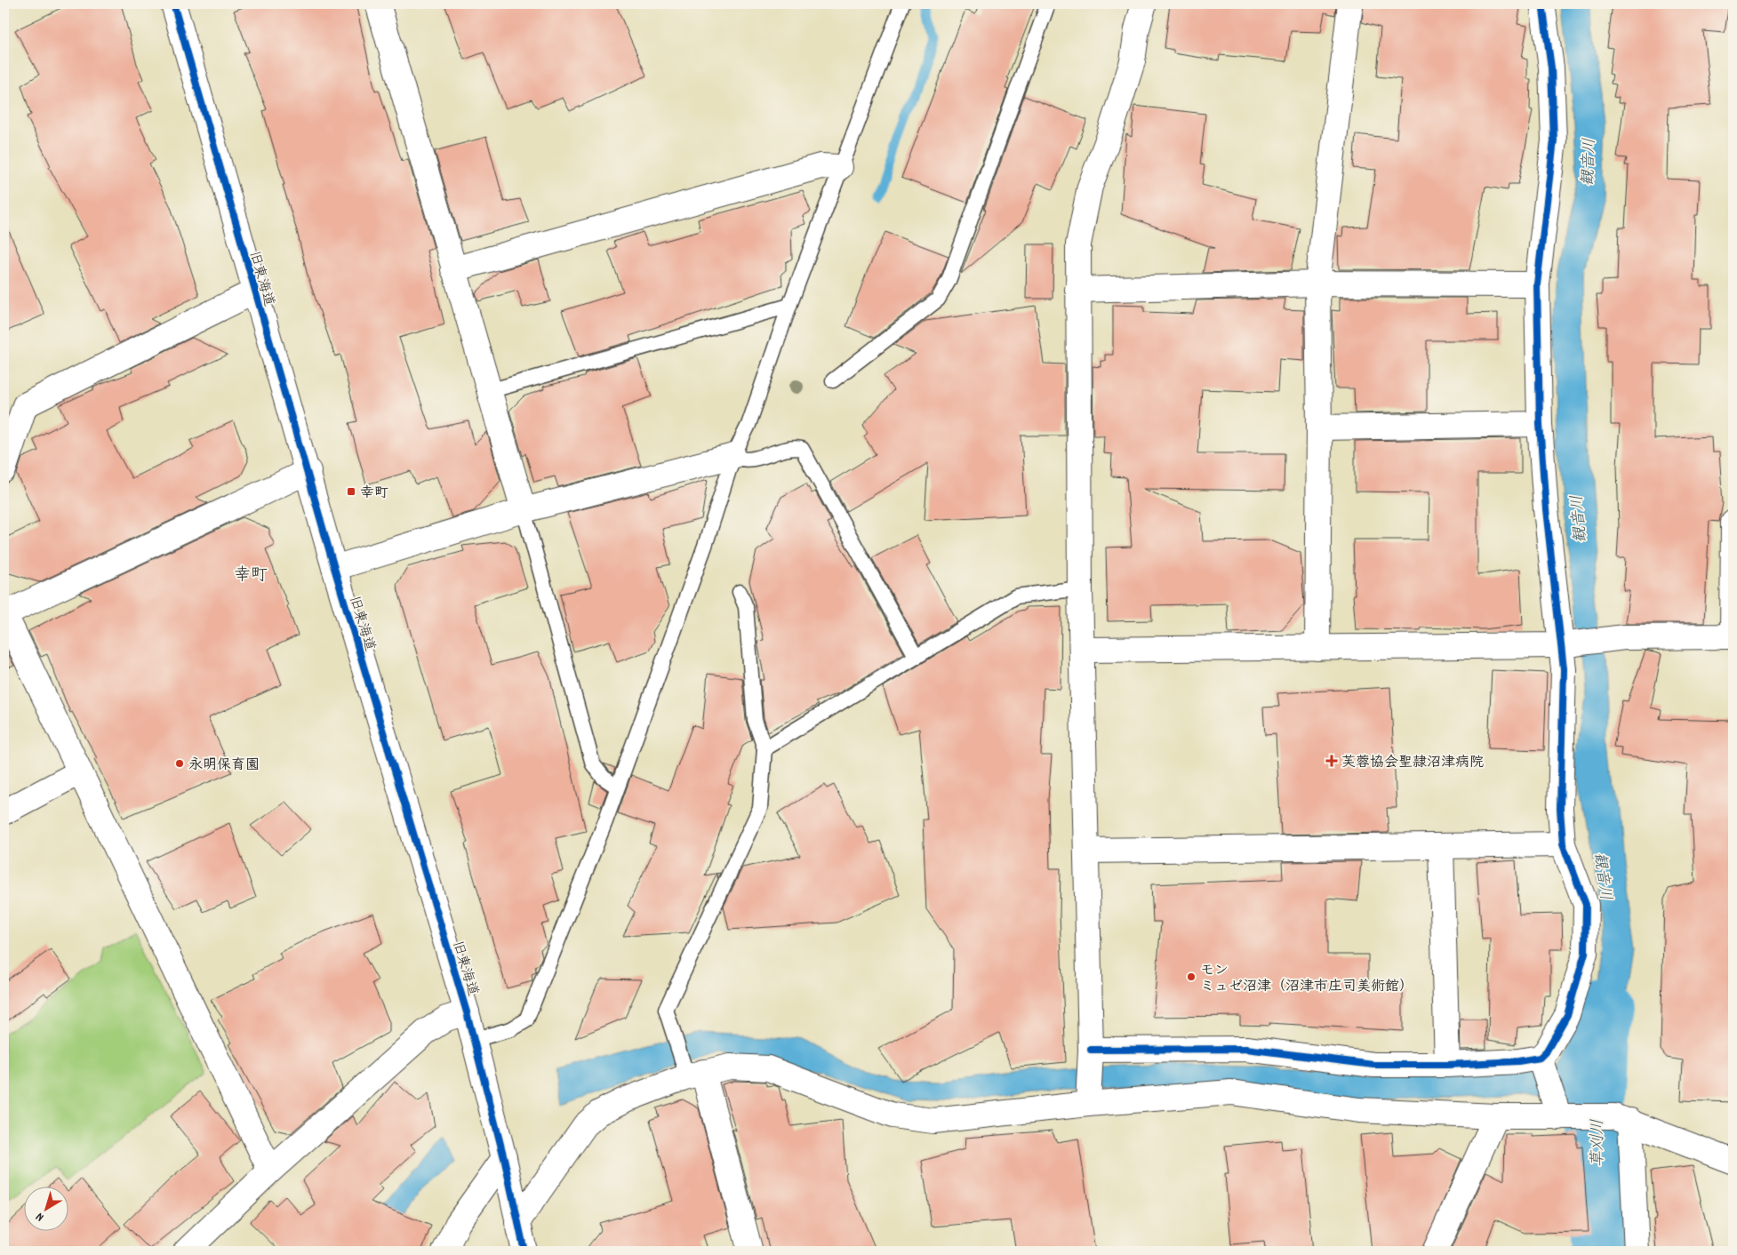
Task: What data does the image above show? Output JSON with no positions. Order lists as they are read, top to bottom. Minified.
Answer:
{"streets":{"street":["旧東海道"]},"districts":["幸町"],"water":["観音川","草刈川"],"places":{"transit":["幸町"],"health":["芙蓉協会聖隷沼津病院"],"other":["永明保育園","モン ミュゼ沼津（沼津市庄司美術館）"]},"north":"bottom left"}
